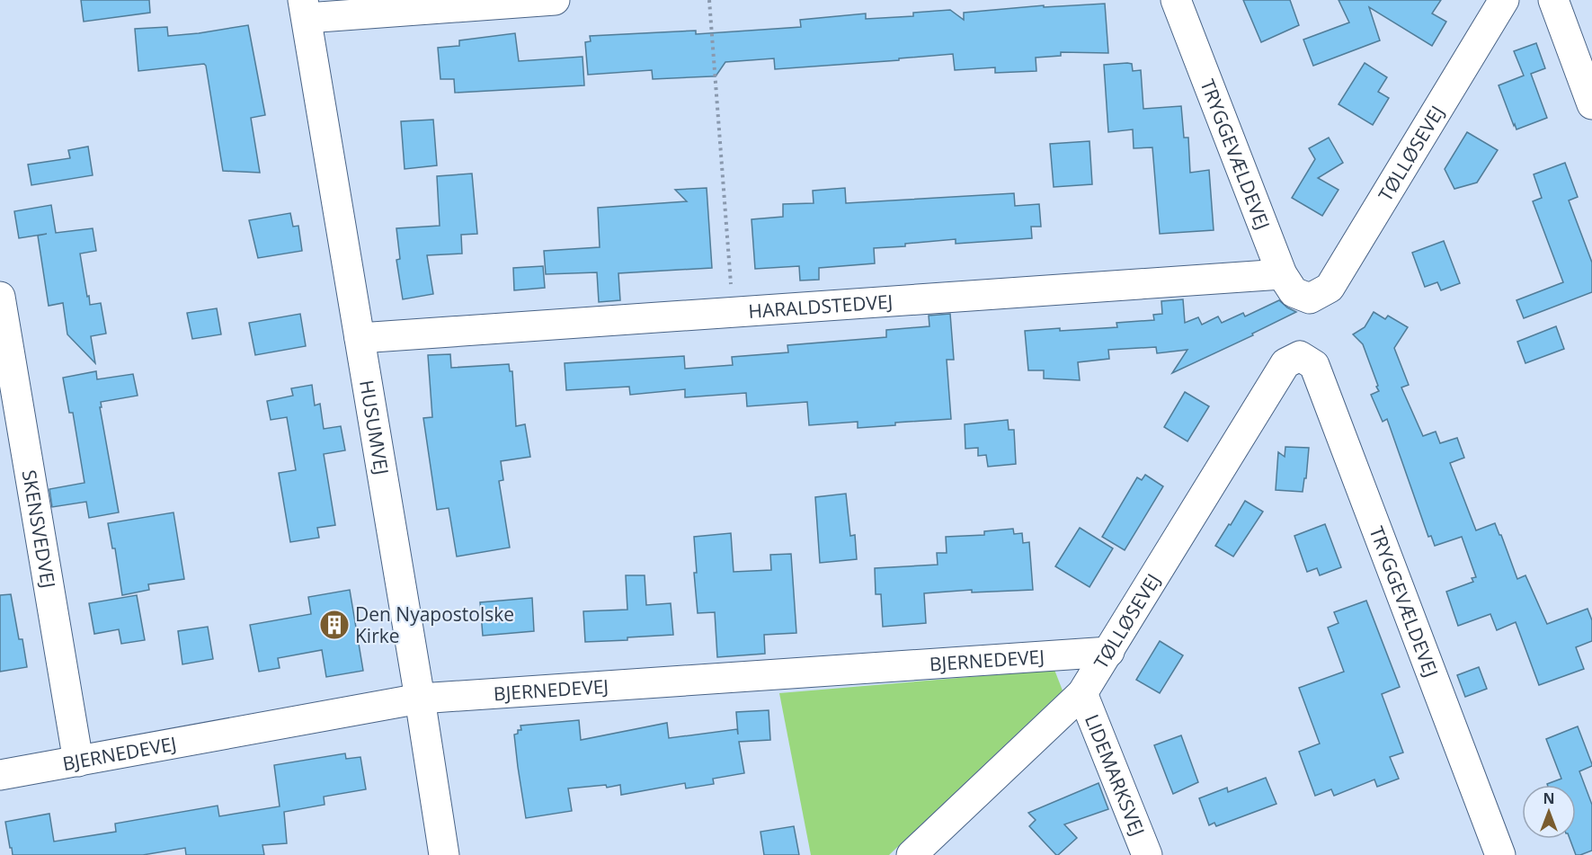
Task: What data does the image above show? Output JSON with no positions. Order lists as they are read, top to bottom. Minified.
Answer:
{"streets":{"street":["TØLLØSEVEJ","TRYGGEVÆLDEVEJ","HARALDSTEDVEJ","HUSUMVEJ","SKENSVEDVEJ","BJERNEDEVEJ","LIDEMARKSVEJ"]},"crossings":[["TØLLØSEVEJ","TRYGGEVÆLDEVEJ"],["TØLLØSEVEJ","BJERNEDEVEJ"],["TØLLØSEVEJ","LIDEMARKSVEJ"],["TRYGGEVÆLDEVEJ","HARALDSTEDVEJ"],["HARALDSTEDVEJ","HUSUMVEJ"],["HUSUMVEJ","BJERNEDEVEJ"],["SKENSVEDVEJ","BJERNEDEVEJ"]],"places":{"building":["Den Nyapostolske Kirke"]},"north":"top"}
